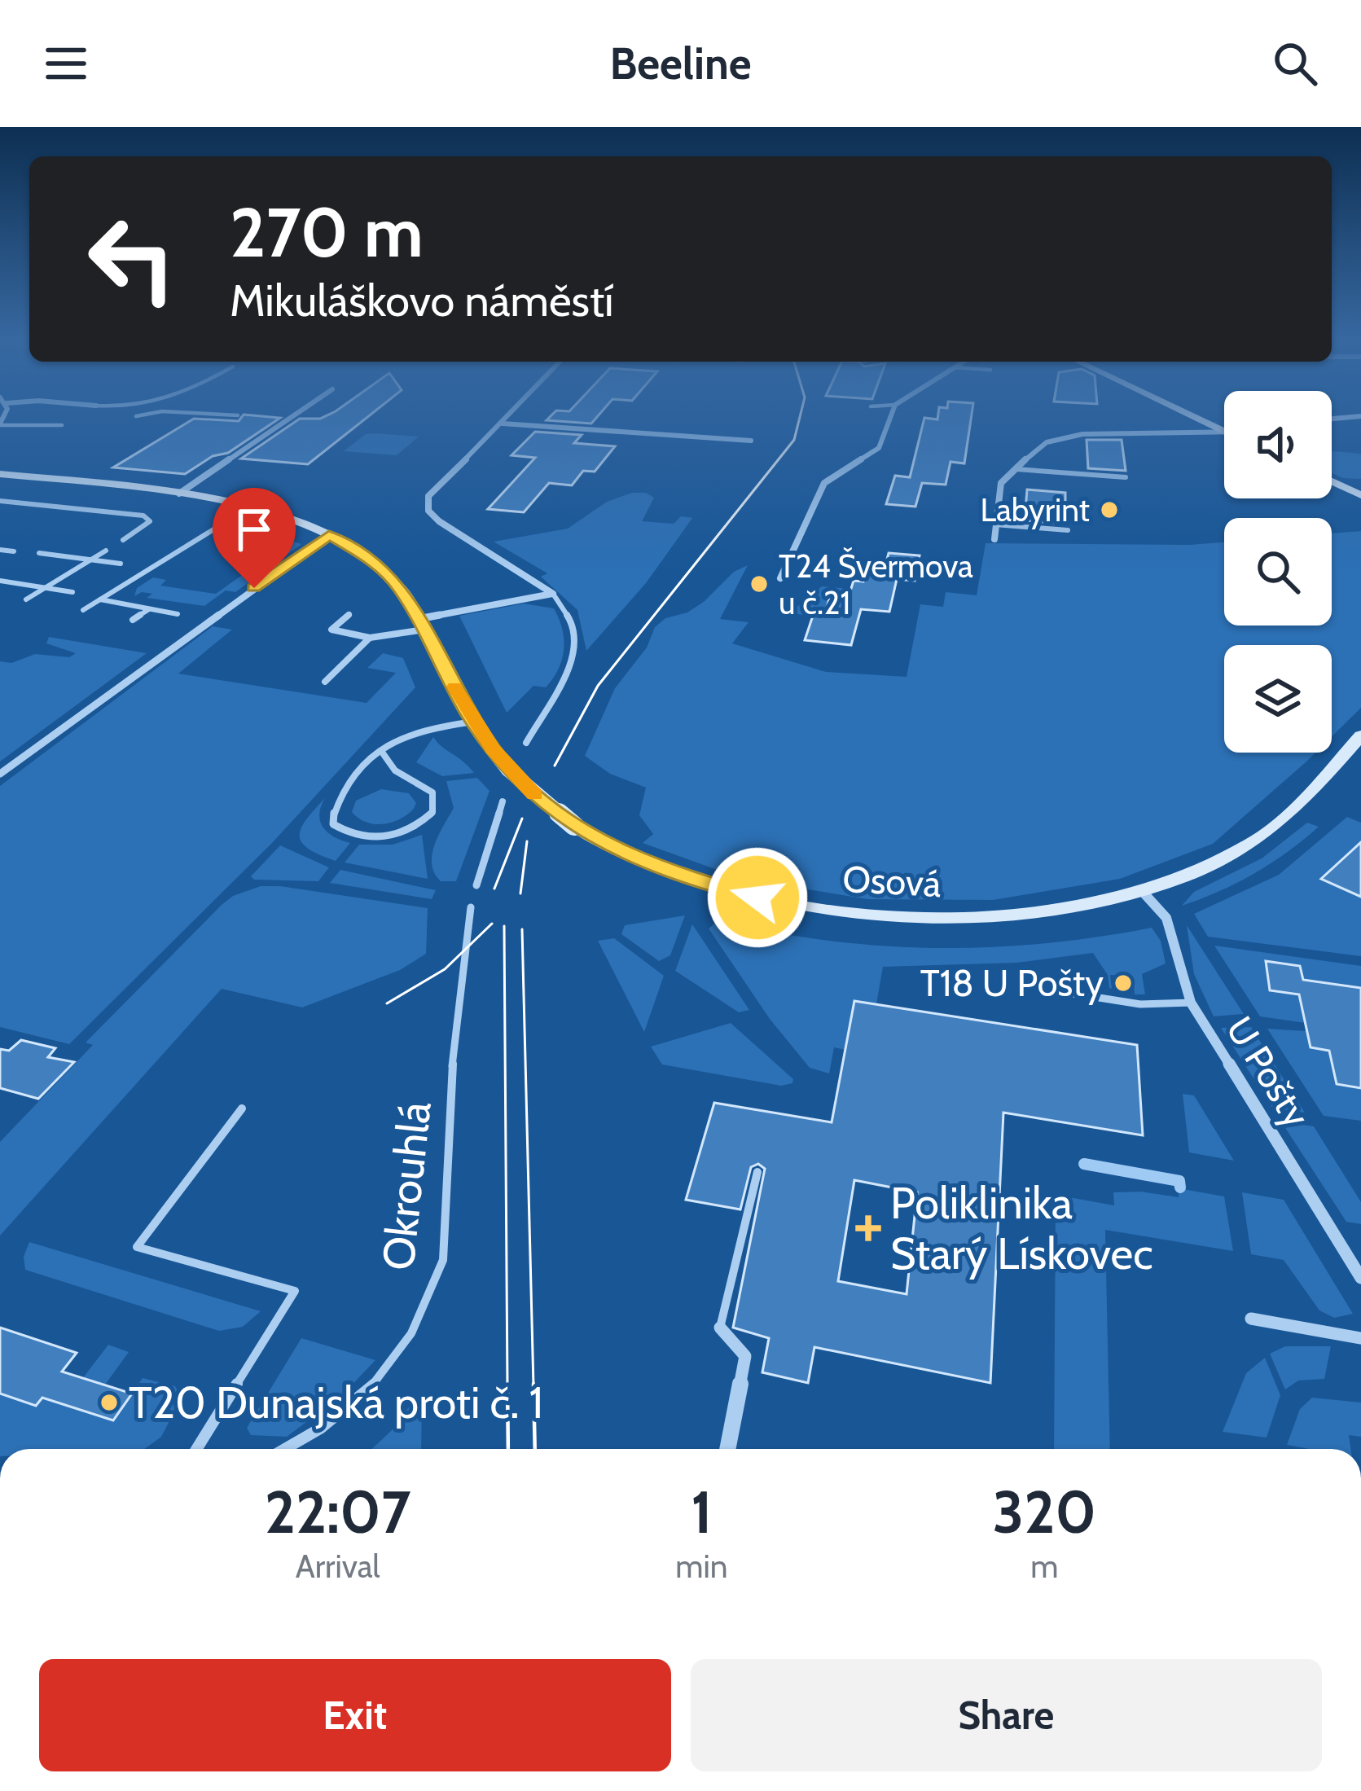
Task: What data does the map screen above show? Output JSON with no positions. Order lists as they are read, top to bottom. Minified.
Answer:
{"streets":{"street":["Osová","U Pošty"],"lane":["Okrouhlá"]},"crossings":[["Osová","U Pošty"]],"places":{"other":["Labyrint","T24 Švermova u č.21","T18 U Pošty","T20 Dunajská proti č. 1"],"health":["Poliklinika Starý Lískovec"]},"page":{"header":"Beeline","turn":["270 m","Mikuláškovo náměstí"],"eta":["22:07","Arrival","1","min","320","m"],"buttons":["Exit","Share"]}}
